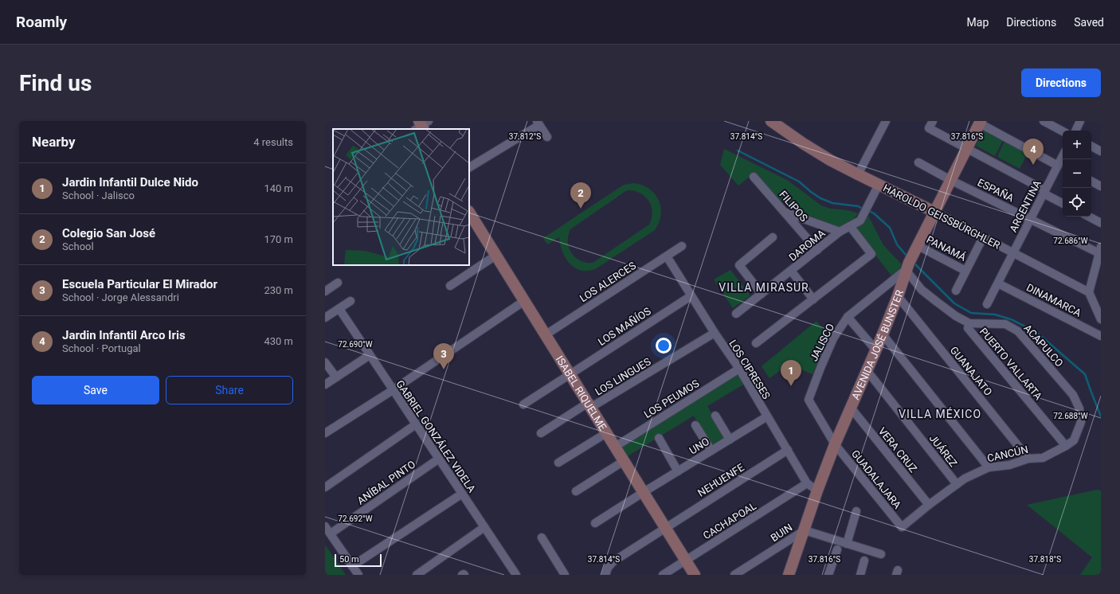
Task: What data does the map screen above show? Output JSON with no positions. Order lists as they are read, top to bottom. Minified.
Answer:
{"streets":{"street":["ESPAÑA","FILIPOS","ARGENTINA","HAROLDO GEISSBÜRGHLER","DAROMA","PANAMÁ","LOS ALERCES","DINAMARCA","LOS MAÑÍOS","JALISCO","AVENIDA JOSÉ BUNSTER","ACAPULCO","PUERTO VALLARTA","LOS CIPRESES","GUANAJATO","LOS LINGUES","ISABEL RIQUELME","LOS PEUMOS","GABRIEL GONZÁLEZ VIDELA","UNO","VERA CRUZ","JUÁREZ","CANCÚN","GUADALAJARA","NEHUENFE","ANÍBAL PINTO","CACHAPOAL","BUIN"]},"crossings":[["ESPAÑA","ARGENTINA"],["ESPAÑA","AVENIDA JOSÉ BUNSTER"],["FILIPOS","DAROMA"],["ARGENTINA","HAROLDO GEISSBÜRGHLER"],["ARGENTINA","DINAMARCA"],["HAROLDO GEISSBÜRGHLER","DAROMA"],["HAROLDO GEISSBÜRGHLER","AVENIDA JOSÉ BUNSTER"],["PANAMÁ","AVENIDA JOSÉ BUNSTER"],["LOS ALERCES","LOS CIPRESES"],["LOS ALERCES","ISABEL RIQUELME"],["LOS MAÑÍOS","LOS CIPRESES"],["LOS MAÑÍOS","ISABEL RIQUELME"],["JALISCO","AVENIDA JOSÉ BUNSTER"],["JALISCO","ACAPULCO"],["JALISCO","GUADALAJARA"],["AVENIDA JOSÉ BUNSTER","ACAPULCO"],["AVENIDA JOSÉ BUNSTER","LOS CIPRESES"],["AVENIDA JOSÉ BUNSTER","GUANAJATO"],["AVENIDA JOSÉ BUNSTER","VERA CRUZ"],["AVENIDA JOSÉ BUNSTER","JUÁREZ"],["AVENIDA JOSÉ BUNSTER","GUADALAJARA"],["AVENIDA JOSÉ BUNSTER","BUIN"],["ACAPULCO","PUERTO VALLARTA"],["ACAPULCO","CANCÚN"],["PUERTO VALLARTA","CANCÚN"],["LOS CIPRESES","LOS LINGUES"],["LOS CIPRESES","LOS PEUMOS"],["LOS CIPRESES","UNO"],["LOS CIPRESES","NEHUENFE"],["LOS CIPRESES","CACHAPOAL"],["GUANAJATO","CANCÚN"],["LOS LINGUES","ISABEL RIQUELME"],["ISABEL RIQUELME","LOS PEUMOS"],["ISABEL RIQUELME","UNO"],["ISABEL RIQUELME","NEHUENFE"],["ISABEL RIQUELME","CACHAPOAL"],["GABRIEL GONZÁLEZ VIDELA","ANÍBAL PINTO"],["VERA CRUZ","CANCÚN"],["JUÁREZ","CANCÚN"],["CANCÚN","GUADALAJARA"]],"districts":["VILLA MIRASUR","VILLA MÉXICO"],"scale_bar":"50 m","page":{"header":"Roamly","nav":["Map","Directions","Saved"],"buttons":["Directions",["Save","Share"]],"title":"Find us","heading":["Nearby","4 results"],"map_buttons":["+","−"],"pins":["4","2","3","1"],"list":[{"mark":"1","name":"Jardin Infantil Dulce Nido","note":"School · Jalisco","value":"140 m"},{"mark":"2","name":"Colegio San José","note":"School","value":"170 m"},{"mark":"3","name":"Escuela Particular El Mirador","note":"School · Jorge Alessandri","value":"230 m"},{"mark":"4","name":"Jardin Infantil Arco Iris","note":"School · Portugal","value":"430 m"}],"scale":"50 m"},"coordinates":["37.812°S","37.814°S","37.816°S","72.686°W","72.690°W","72.688°W","72.692°W","37.818°S"]}
